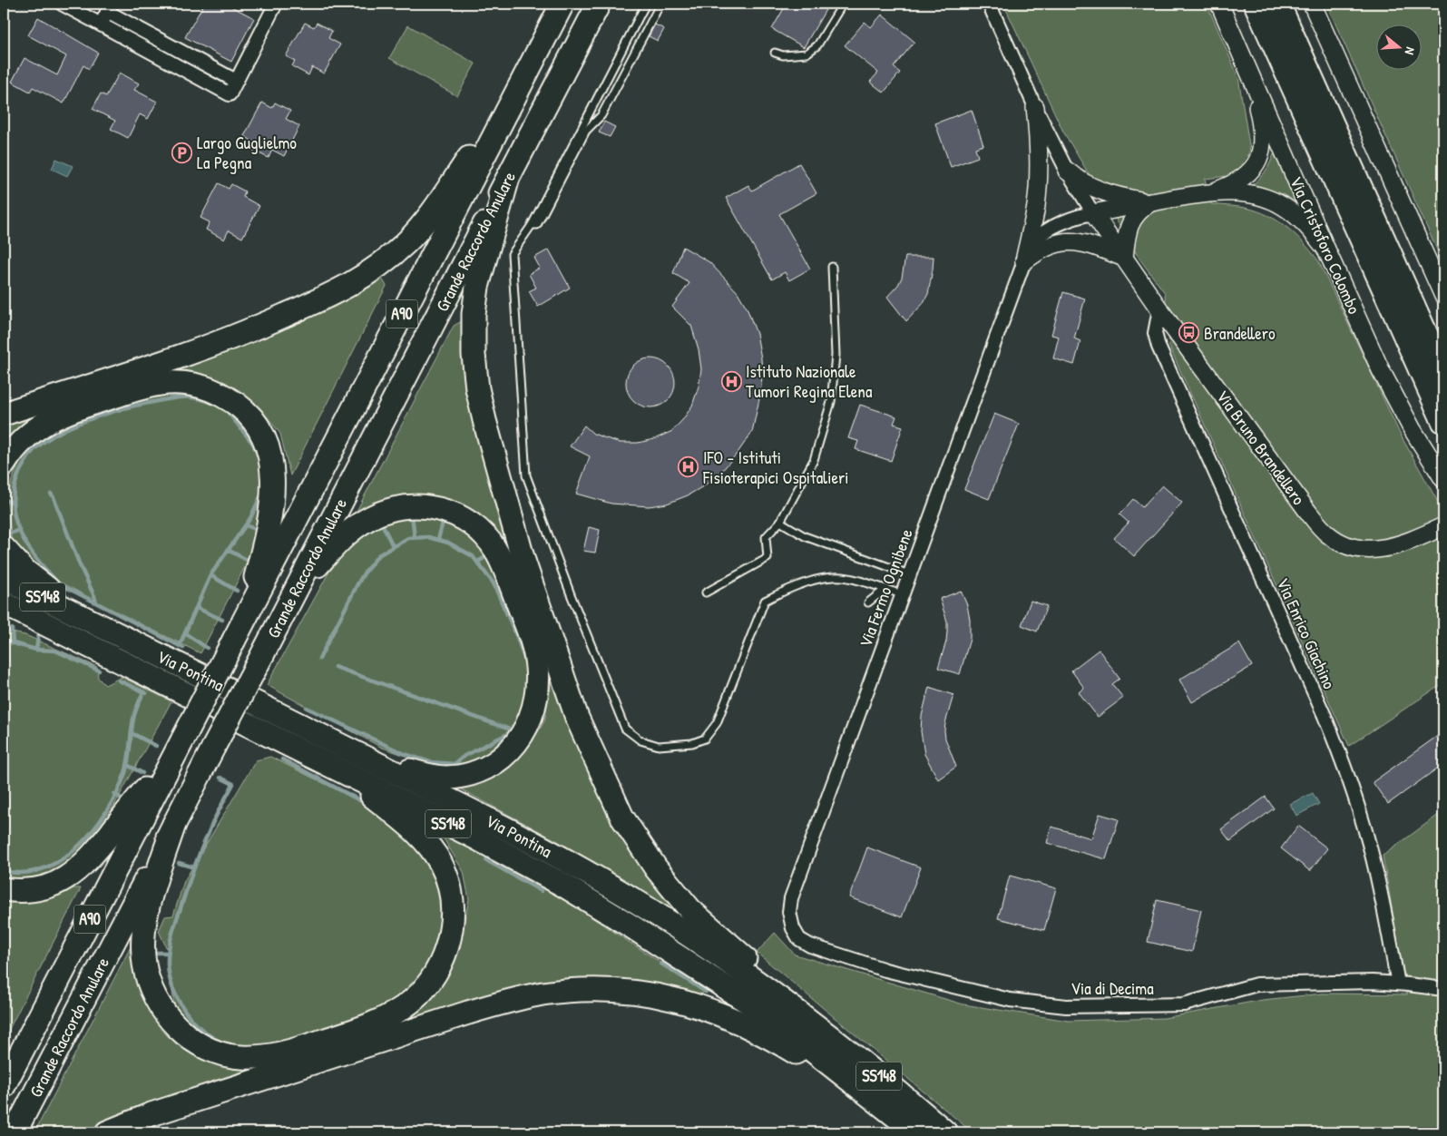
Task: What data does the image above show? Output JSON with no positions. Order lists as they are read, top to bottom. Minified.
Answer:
{"streets":{"highway":["Grande Raccordo Anulare","Via Cristoforo Colombo","A90","SS148","Via Pontina"],"main road":["Via Bruno Brandellero"],"street":["Via Fermo Ognibene","Via Enrico Giachino","Via di Decima"]},"crossings":[["Via Bruno Brandellero","Via Fermo Ognibene"],["Via Bruno Brandellero","Via Enrico Giachino"],["Via Fermo Ognibene","Via di Decima"],["Via Enrico Giachino","Via di Decima"]],"places":{"parking":["Largo Guglielmo La Pegna"],"bus stop":["Brandellero"],"hospital":["Istituto Nazionale Tumori Regina Elena","IFO - Istituti Fisioterapici Ospitalieri"]},"north":"right"}
